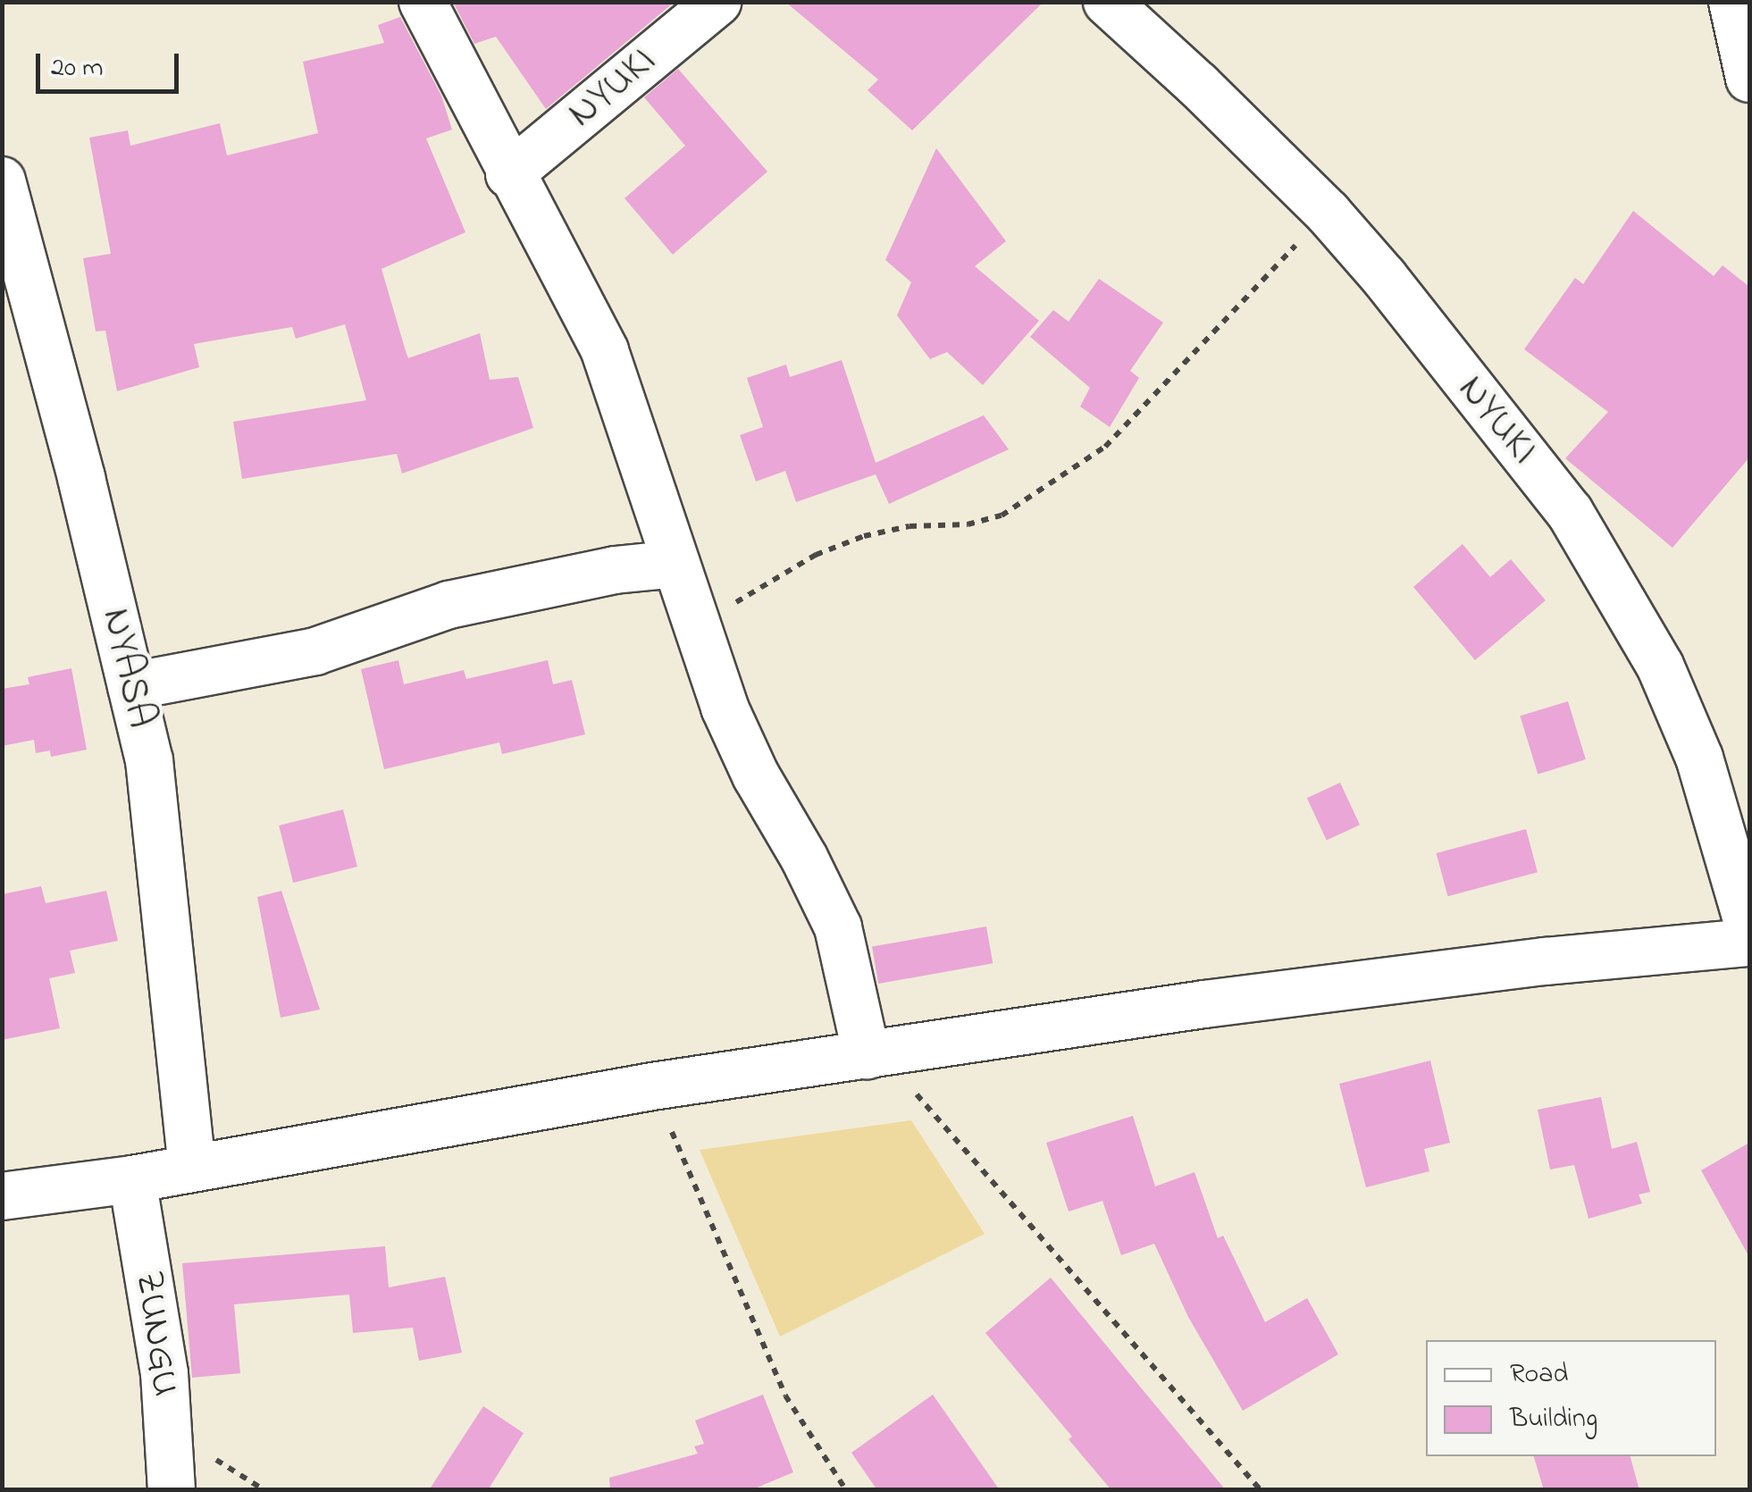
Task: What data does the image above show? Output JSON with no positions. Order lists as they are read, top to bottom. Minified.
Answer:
{"streets":{"street":["NYUKI","NYASA","ZUNGU"]},"legend":["Road","Building"],"scale_bar":"20 m"}
